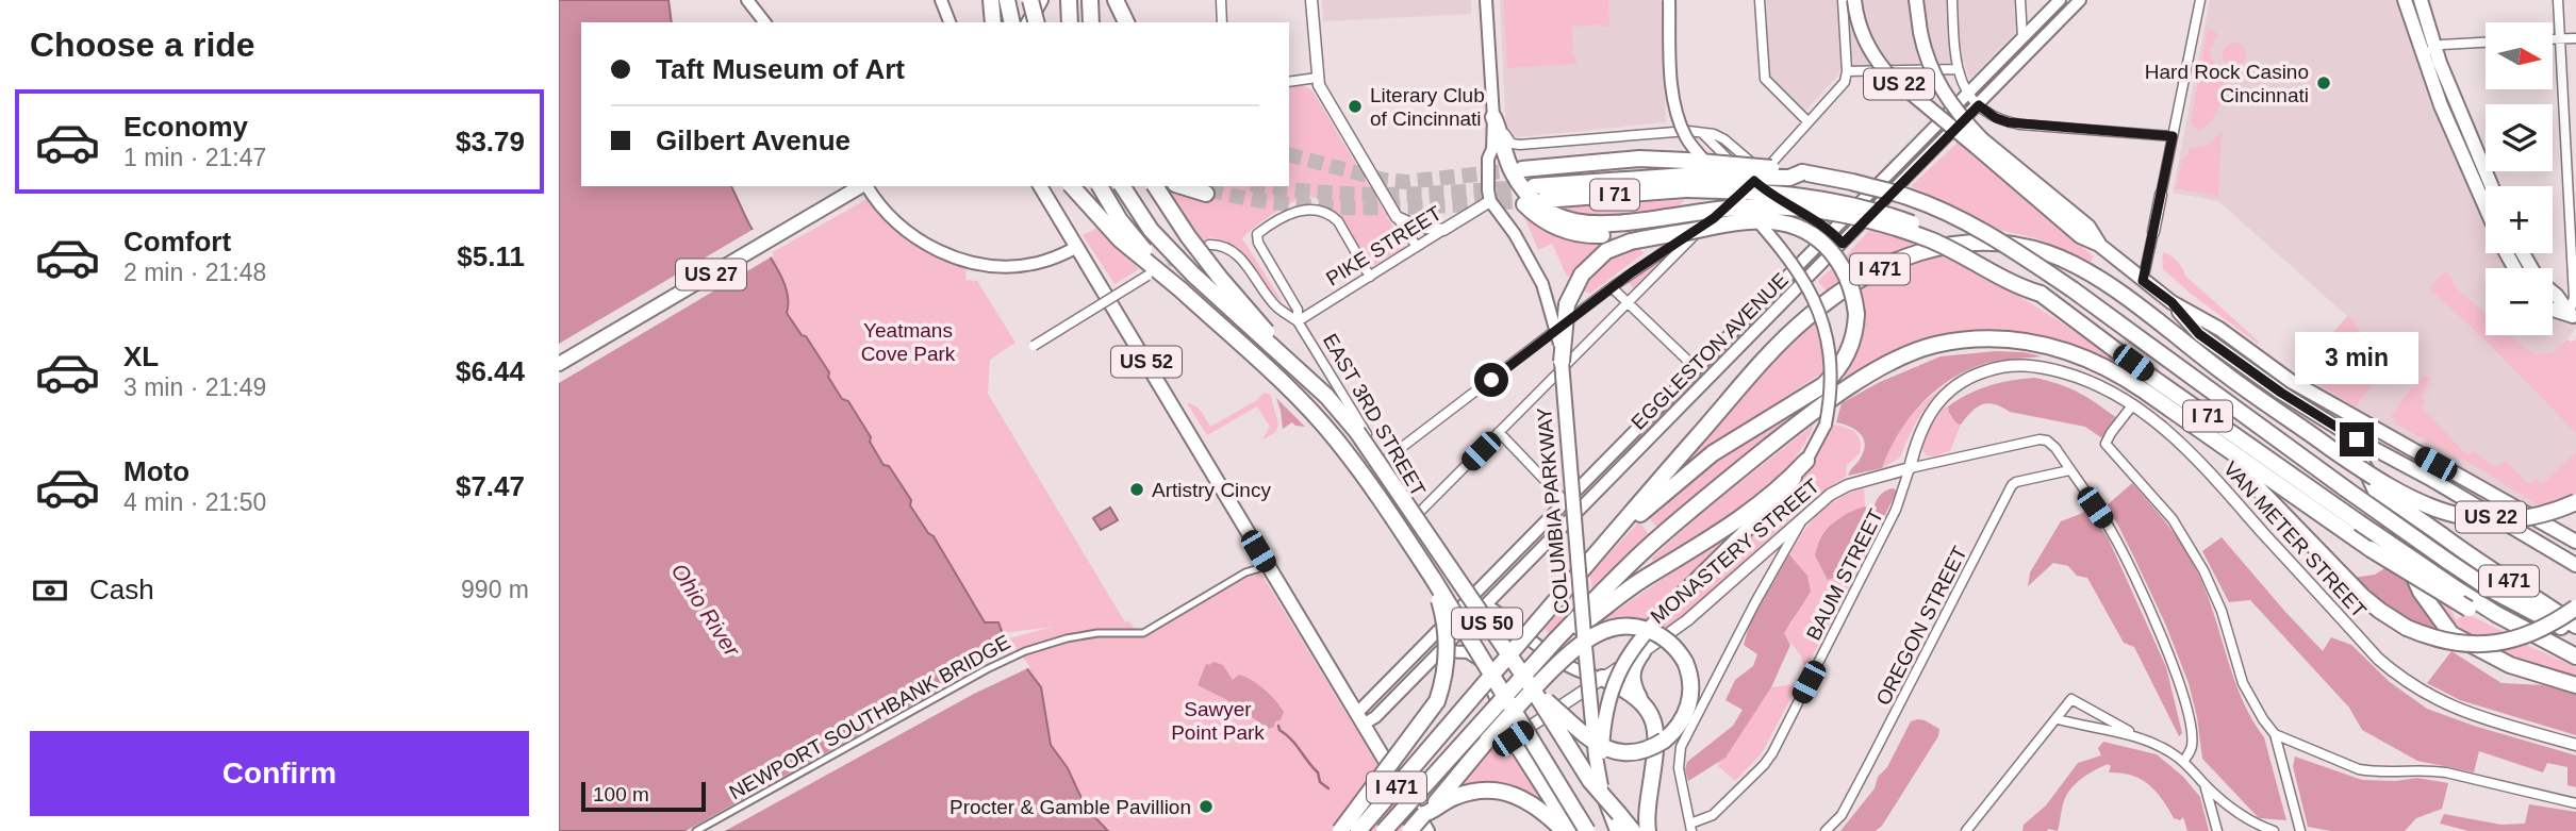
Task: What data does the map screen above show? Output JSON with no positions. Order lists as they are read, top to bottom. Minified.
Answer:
{"streets":{"highway":["I 71","I 471","US 50"],"main road":["US 22","US 27","EGGLESTON AVENUE","US 52","EAST 3RD STREET","COLUMBIA PARKWAY"],"street":["PIKE STREET","VAN METER STREET","MONASTERY STREET","BAUM STREET","OREGON STREET","NEWPORT SOUTHBANK BRIDGE"]},"crossings":[["I 71","I 471"],["PIKE STREET","EAST 3RD STREET"],["PIKE STREET","COLUMBIA PARKWAY"],["EGGLESTON AVENUE","US 52"],["EGGLESTON AVENUE","EAST 3RD STREET"],["US 52","NEWPORT SOUTHBANK BRIDGE"],["EAST 3RD STREET","MONASTERY STREET"],["VAN METER STREET","MONASTERY STREET"],["VAN METER STREET","BAUM STREET"],["MONASTERY STREET","BAUM STREET"],["MONASTERY STREET","OREGON STREET"]],"water":["Ohio River"],"parks":["Yeatmans Cove Park","Sawyer Point Park"],"places":["Hard Rock Casino Cincinnati","Literary Club of Cincinnati","Artistry Cincy","Procter & Gamble Pavillion"],"scale_bar":"100 m","north":"right","page":{"heading":"Choose a ride","map_buttons":["+","−"],"banner":["Taft Museum of Art","Gilbert Avenue"],"list":[{"name":"Economy","note":"1 min · 21:47","value":"$3.79"},{"name":"Comfort","note":"2 min · 21:48","value":"$5.11"},{"name":"XL","note":"3 min · 21:49","value":"$6.44"},{"name":"Moto","note":"4 min · 21:50","value":"$7.47"}],"bubble":"3 min","pay":["Cash","990 m"],"buttons":"Confirm","scale":"100 m"}}
